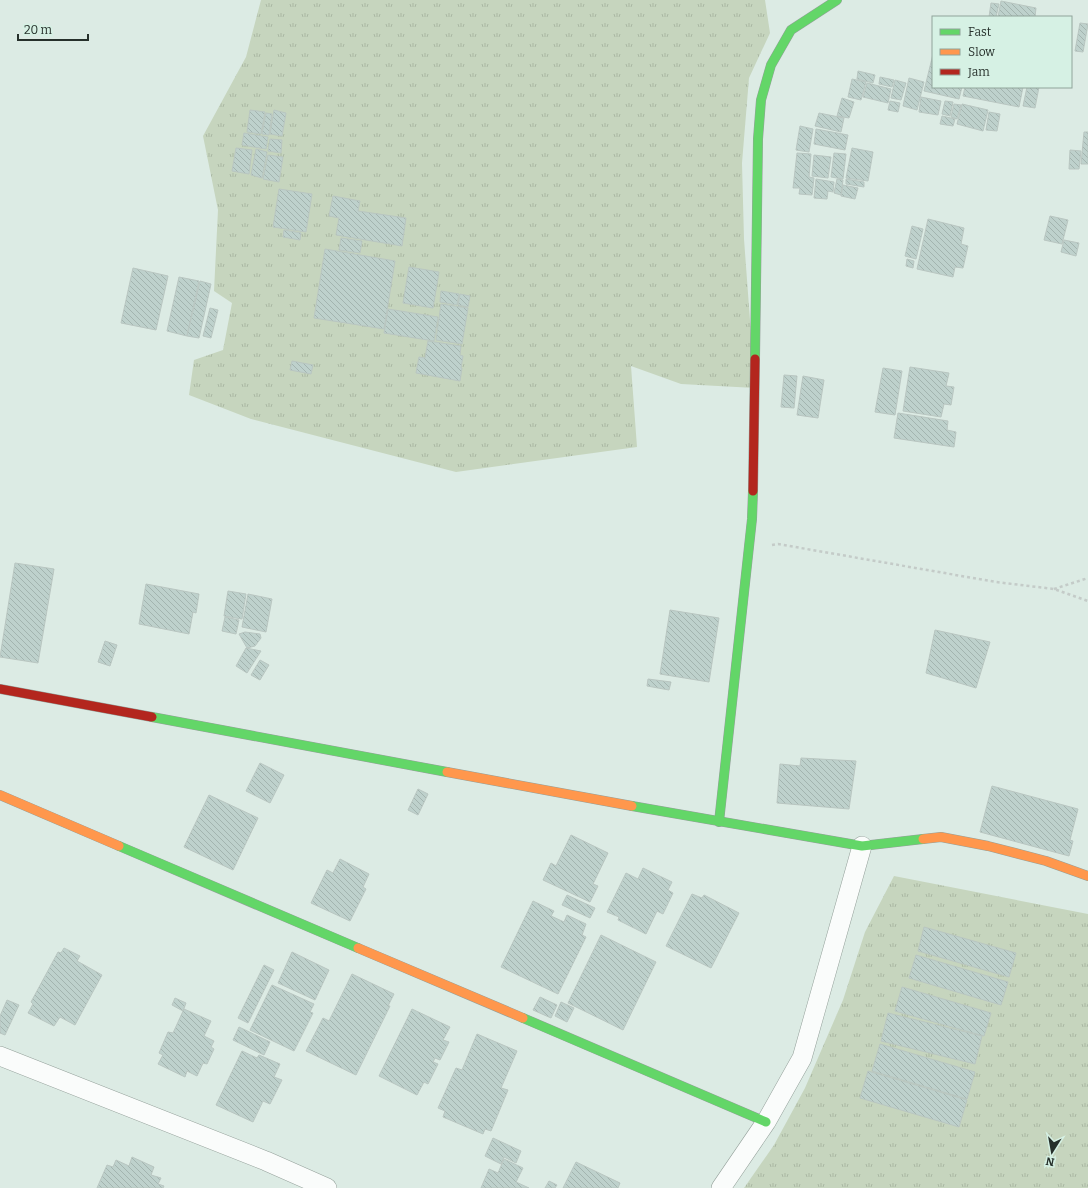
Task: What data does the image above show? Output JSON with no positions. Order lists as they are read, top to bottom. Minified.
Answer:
{"legend":["Fast","Slow","Jam"],"scale_bar":"20 m","north":"bottom"}
